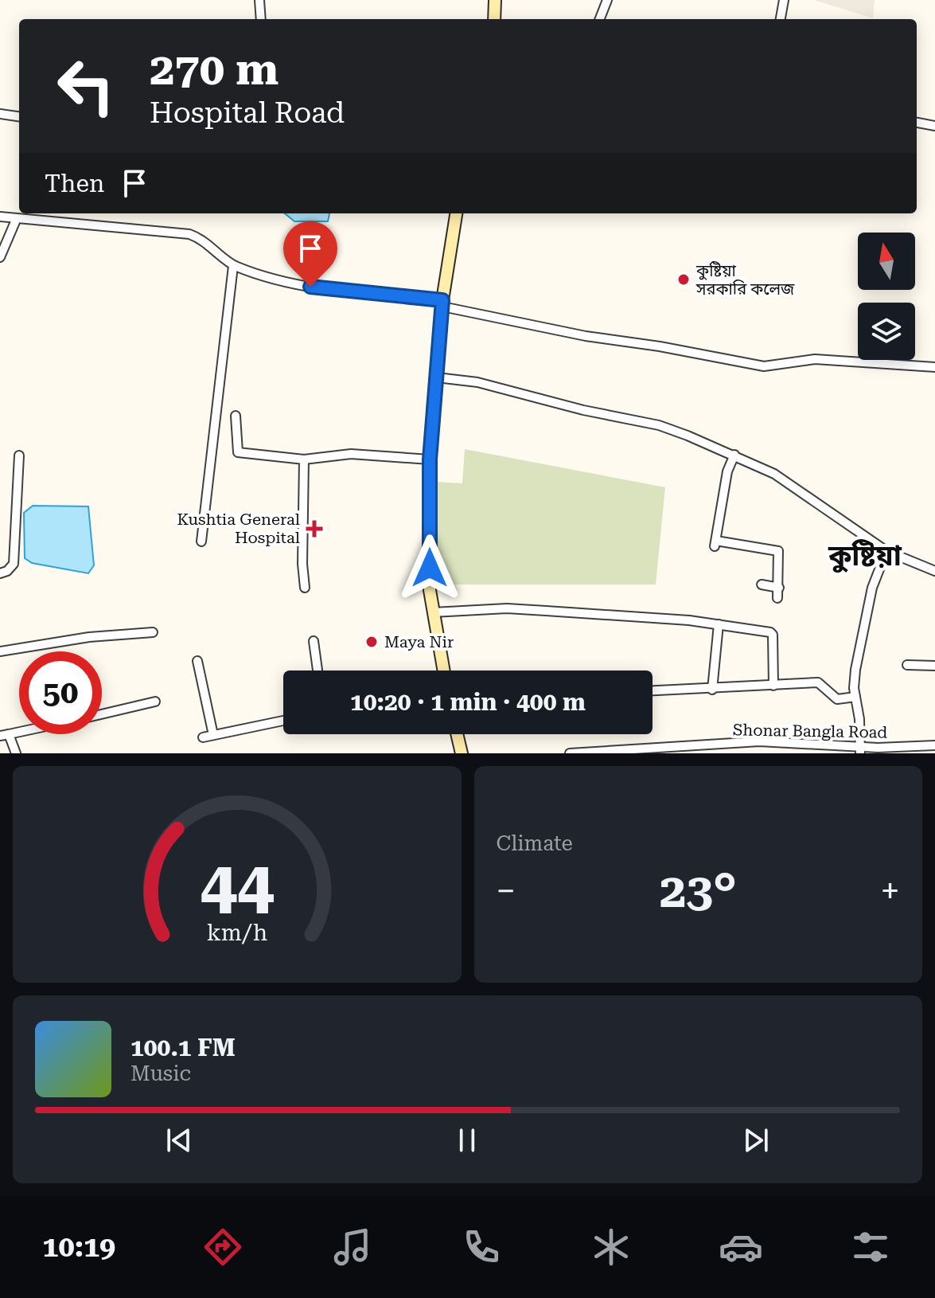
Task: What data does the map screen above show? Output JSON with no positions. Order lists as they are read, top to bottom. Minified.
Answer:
{"streets":{"street":["Shonar Bangla Road"]},"districts":["কুষ্টিয়া"],"places":{"other":["কুষ্টিয়া সরকারি কলেজ","Maya Nir"],"health":["Kushtia General Hospital"]},"north":"top","page":{"turn":["270 m","Hospital Road"],"then":"Then","limit":"50","trip":"10:20 · 1 min · 400 m","tile":"Climate","heat":["−","23°","+"],"song":["100.1 FM","Music"],"tabs":"10:19","gauge":["44","km/h"]}}
